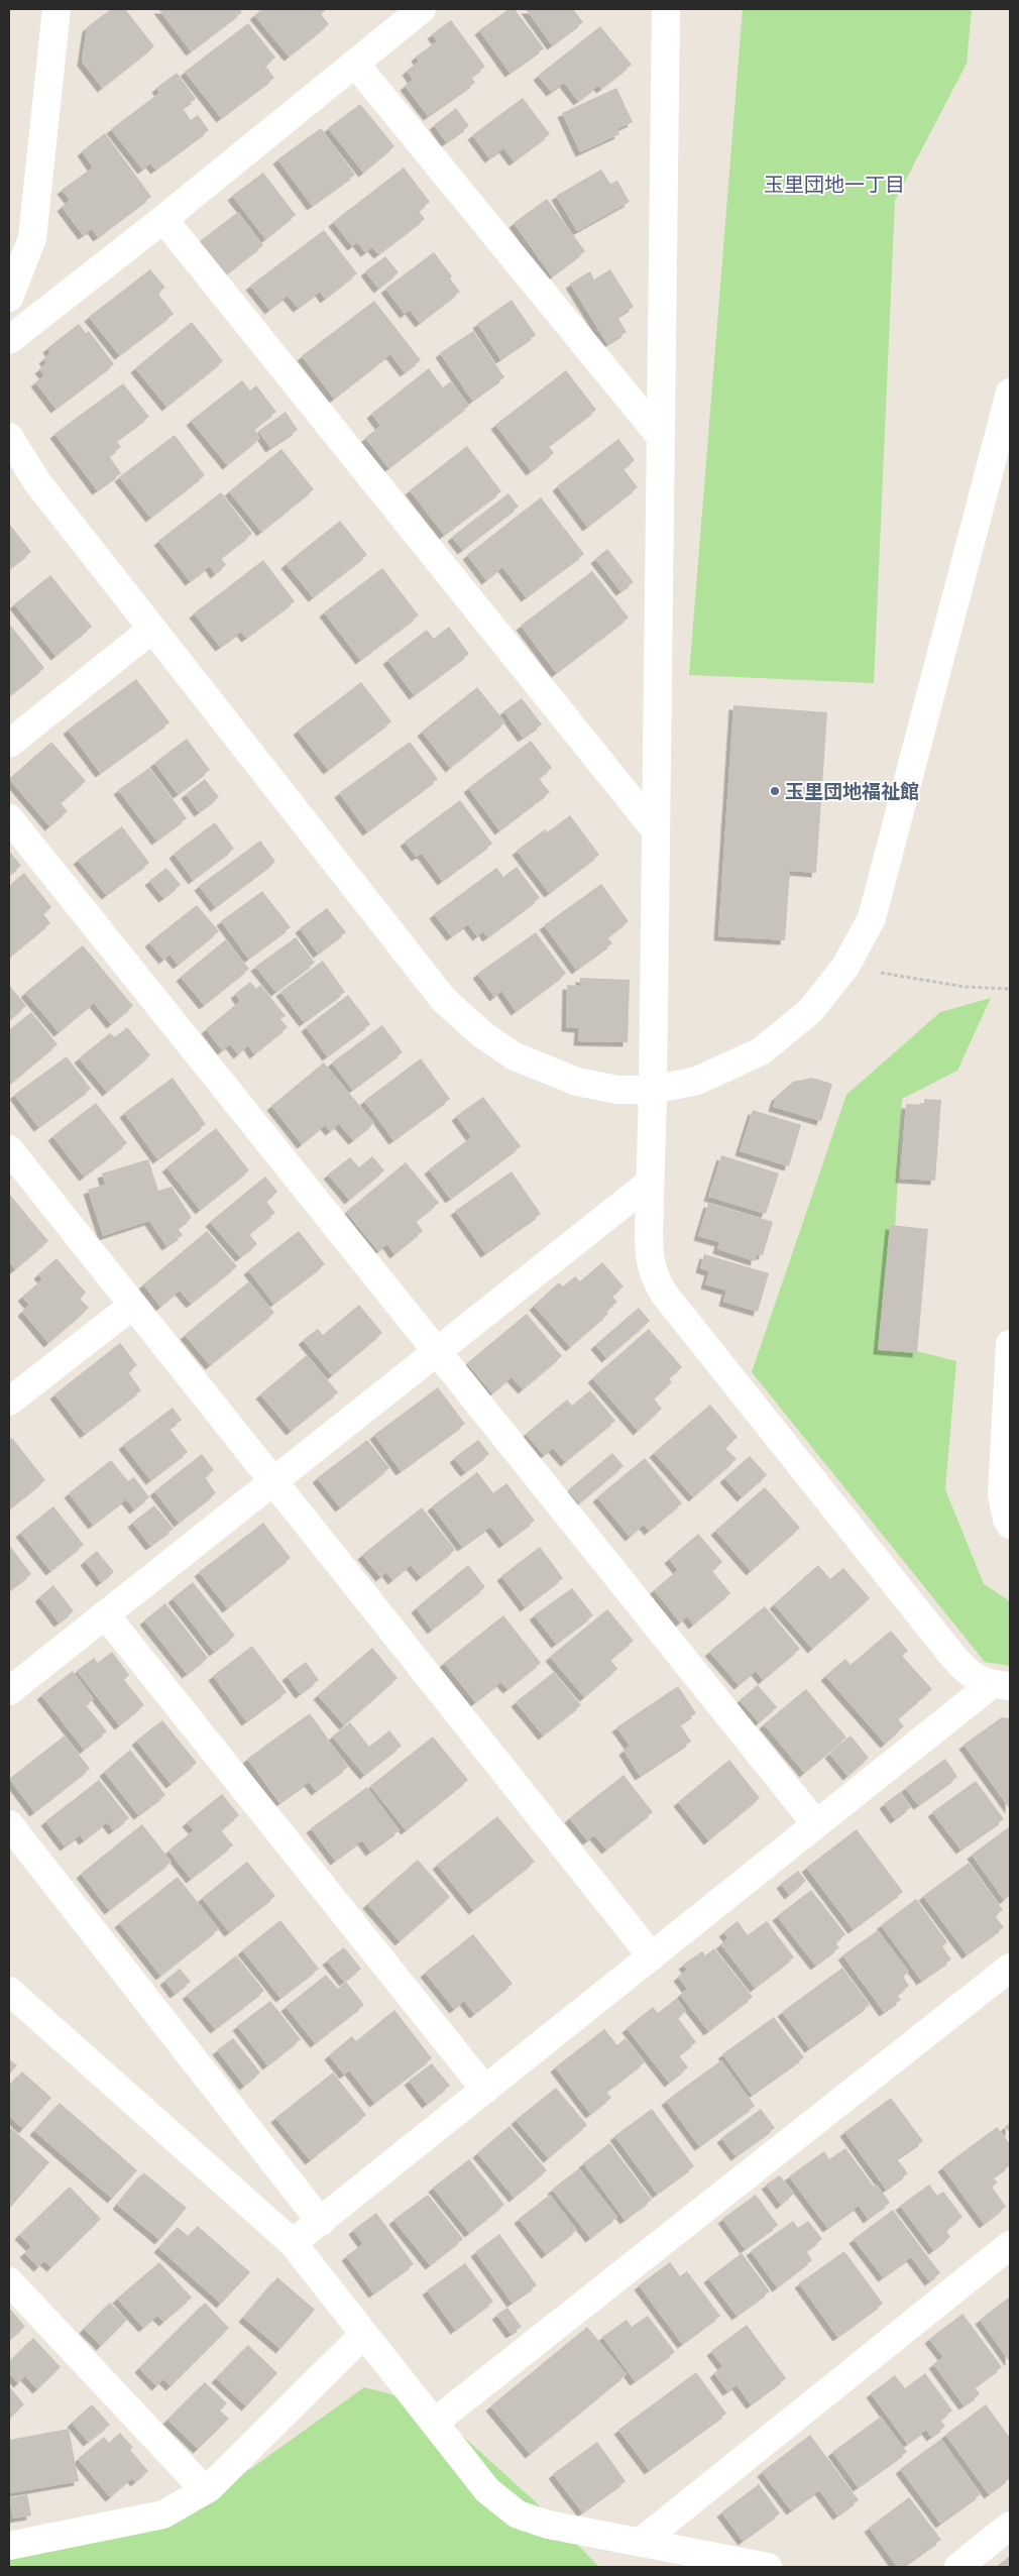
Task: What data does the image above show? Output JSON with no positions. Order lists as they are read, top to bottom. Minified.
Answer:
{"districts":["玉里団地一丁目"],"places":["玉里団地福祉館"]}
